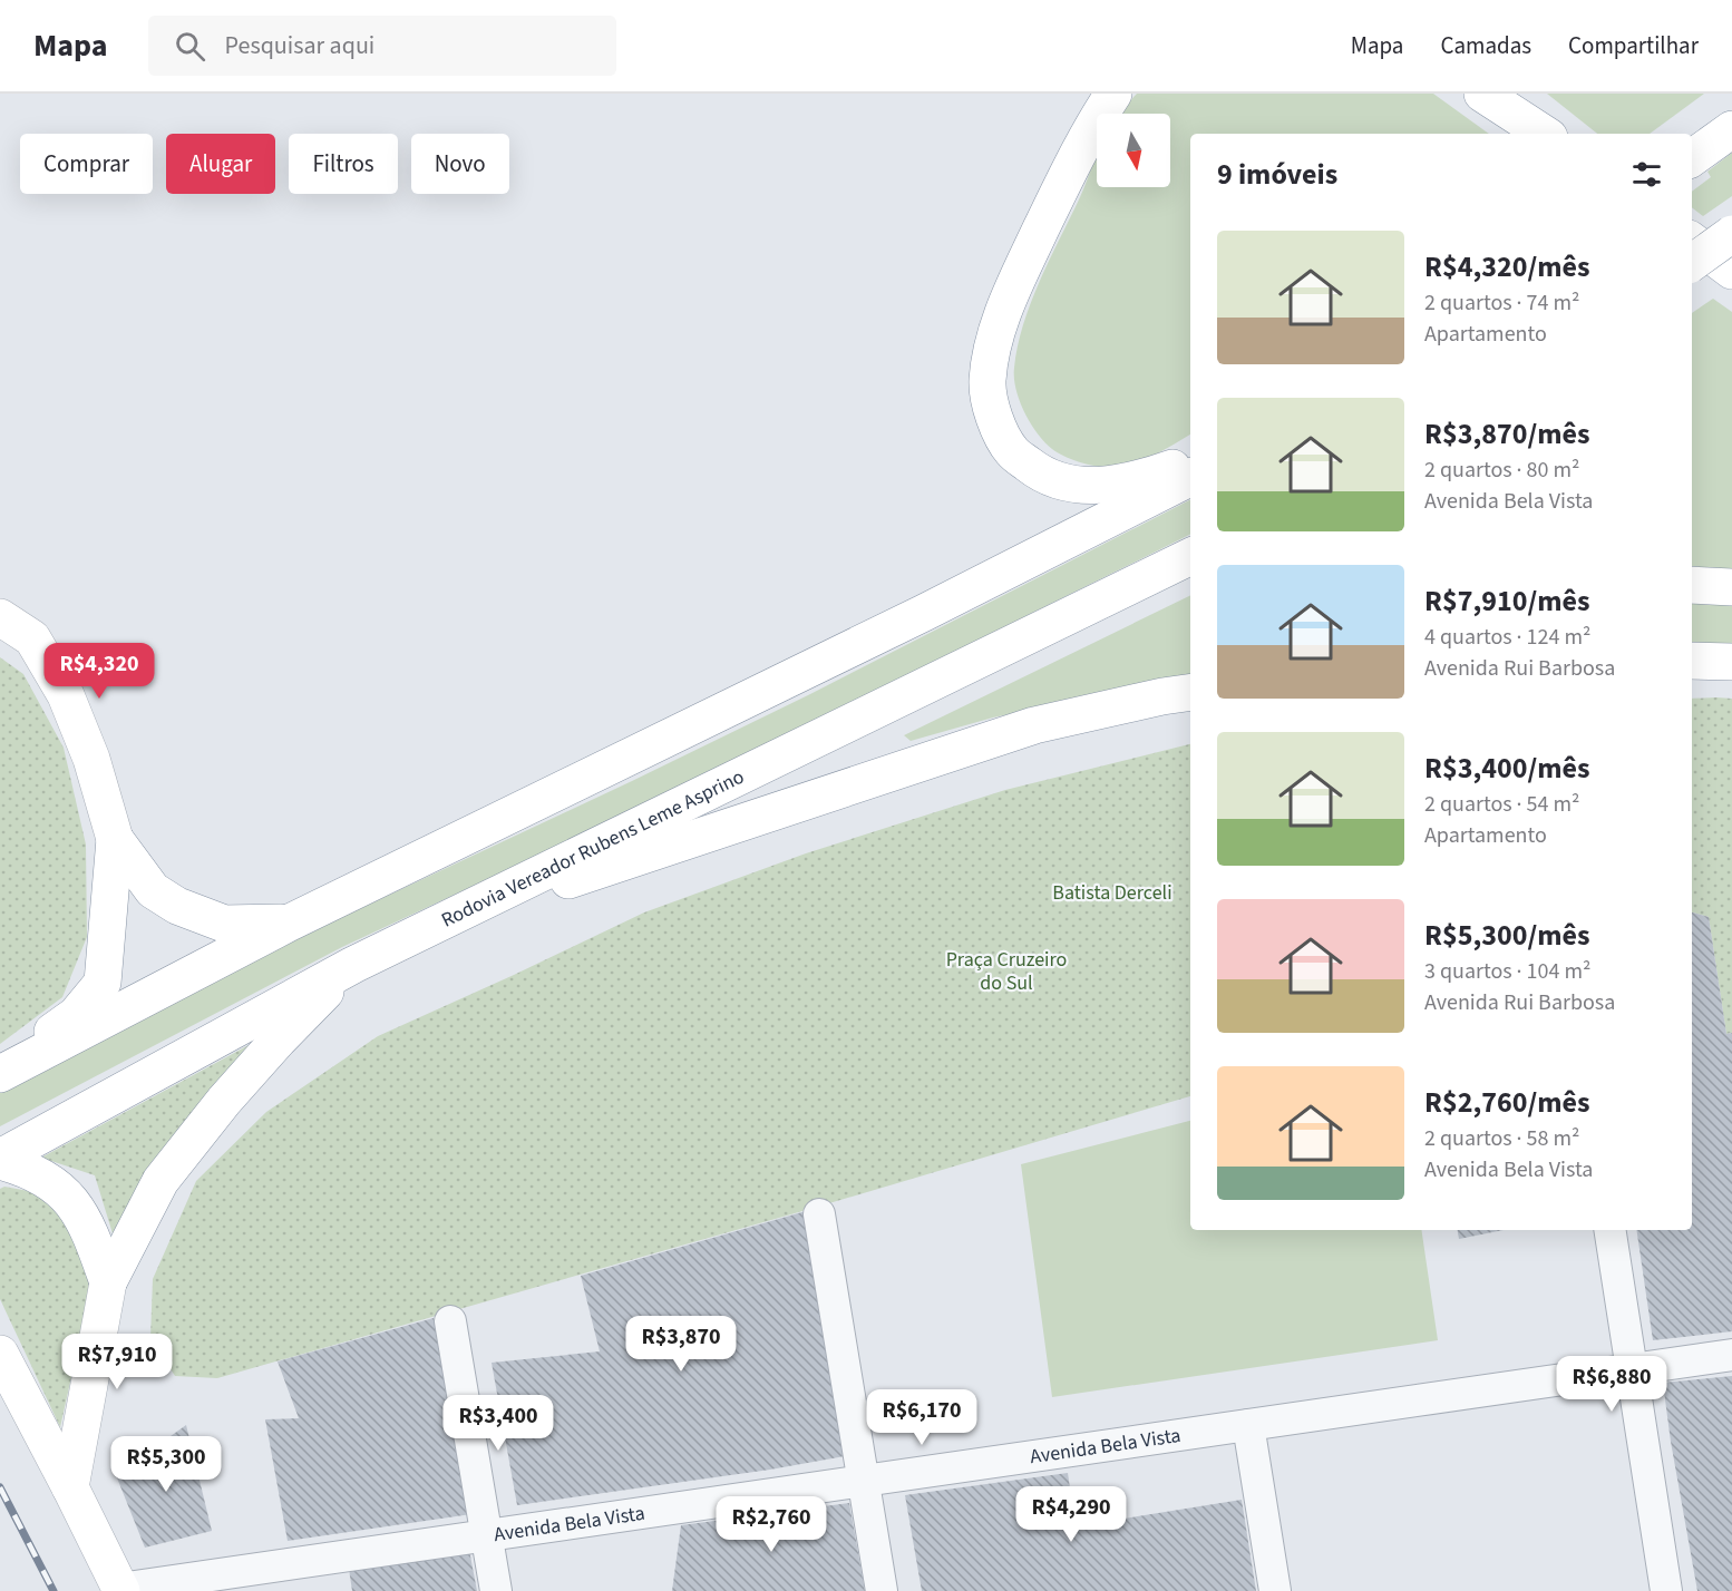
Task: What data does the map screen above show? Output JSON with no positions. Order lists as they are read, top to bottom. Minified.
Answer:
{"streets":{"main road":["Rodovia Vereador Rubens Leme Asprino"],"street":["Avenida Bela Vista"]},"parks":["Batista Derceli","Praça Cruzeiro do Sul"],"north":"bottom","page":{"header":"Mapa","search":"Pesquisar aqui","nav":["Mapa","Camadas","Compartilhar"],"chip":["Comprar","Alugar","Filtros","Novo"],"heading":"9 imóveis","list":[{"name":"R$4,320/mês","note":"2 quartos · 74 m² · Apartamento"},{"name":"R$3,870/mês","note":"2 quartos · 80 m² · Avenida Bela Vista"},{"name":"R$7,910/mês","note":"4 quartos · 124 m² · Avenida Rui Barbosa"},{"name":"R$3,400/mês","note":"2 quartos · 54 m² · Apartamento"},{"name":"R$5,300/mês","note":"3 quartos · 104 m² · Avenida Rui Barbosa"},{"name":"R$2,760/mês","note":"2 quartos · 58 m² · Avenida Bela Vista"}],"price":["R$4,320","R$3,870","R$7,910","R$6,880","R$6,170","R$3,400","R$5,300","R$4,290","R$2,760"]}}
